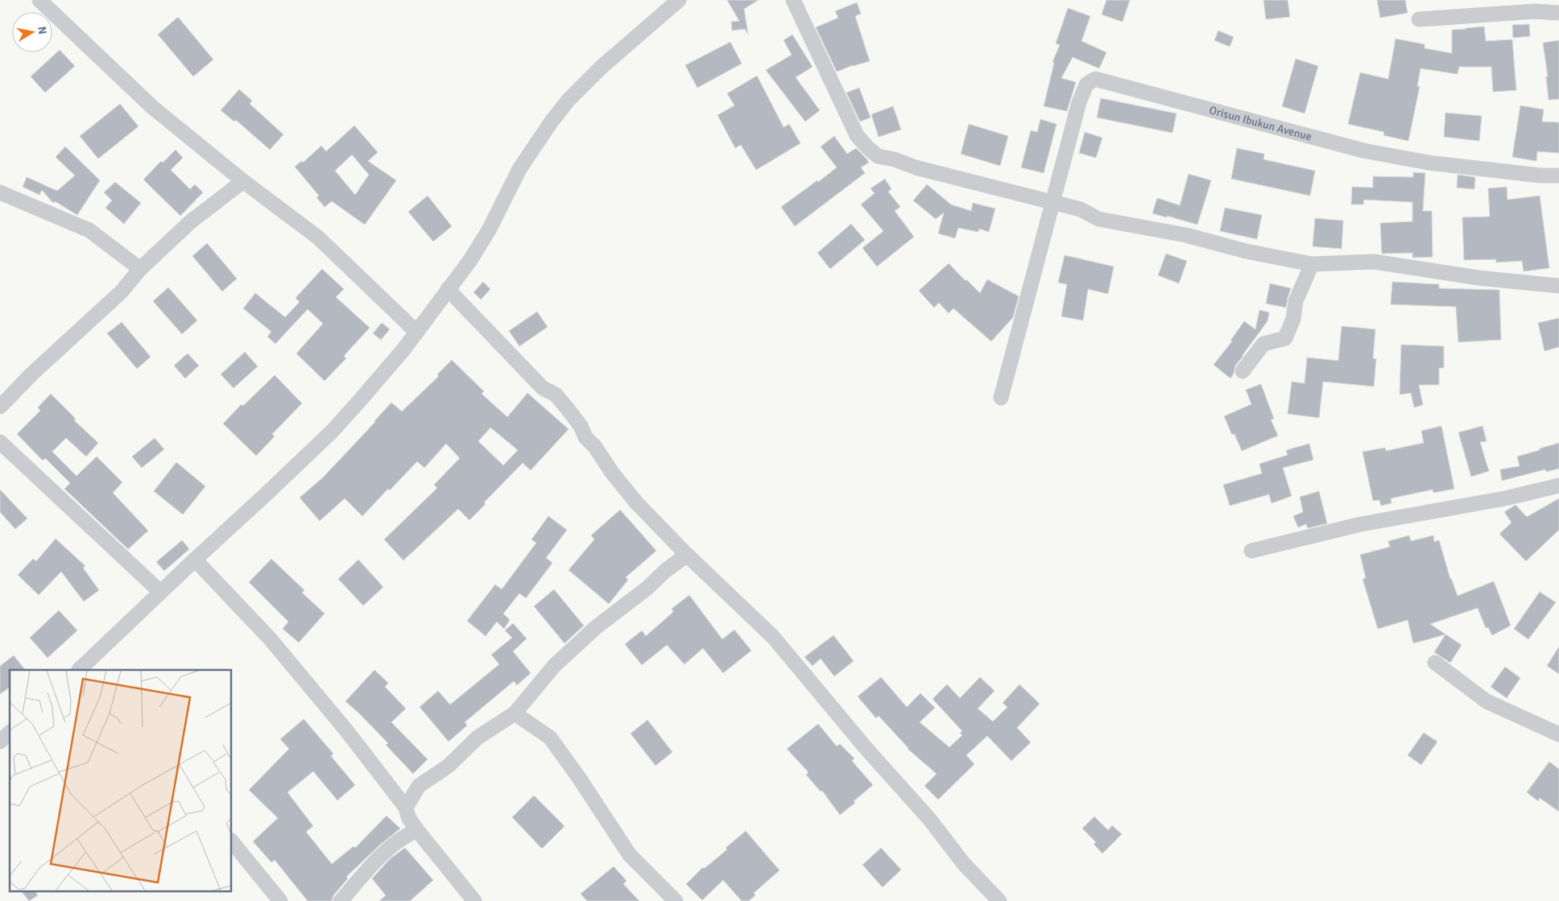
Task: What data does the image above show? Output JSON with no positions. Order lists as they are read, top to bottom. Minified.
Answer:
{"streets":{"street":["Orisun Ibukun Avenue"]},"north":"right"}
